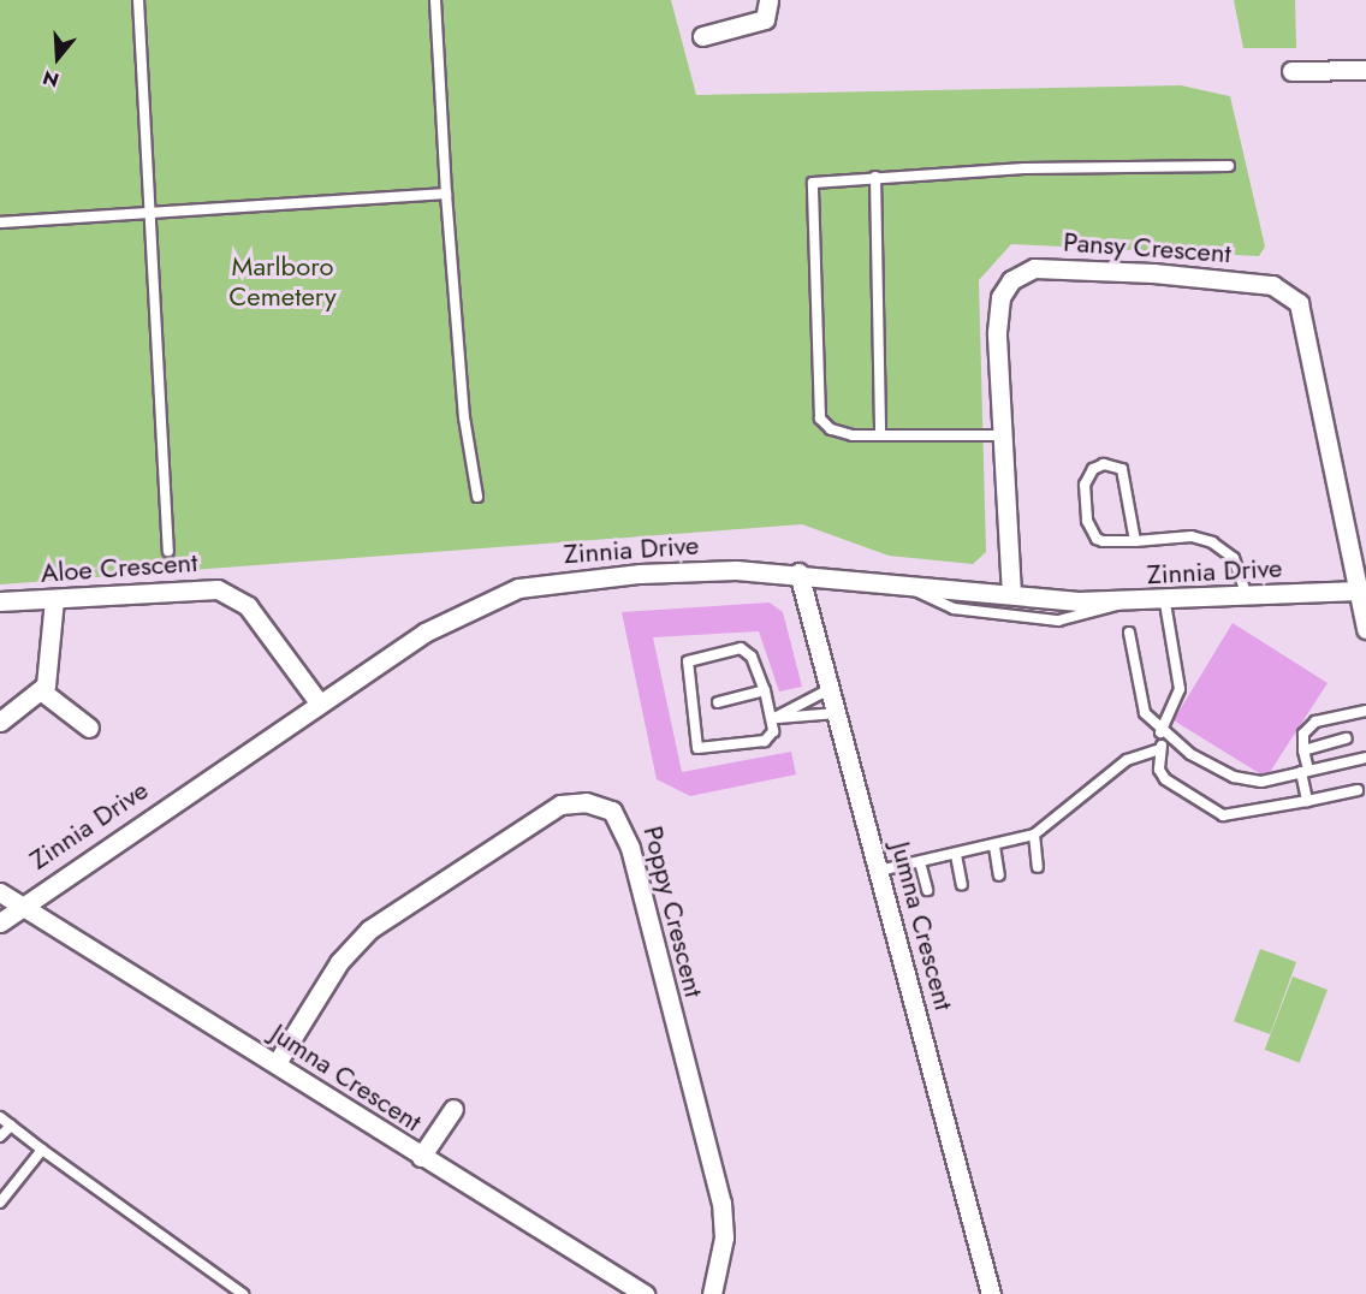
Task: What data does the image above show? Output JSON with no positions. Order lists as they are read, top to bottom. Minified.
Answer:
{"streets":{"street":["Pansy Crescent","Zinnia Drive","Aloe Crescent","Poppy Crescent","Jumna Crescent"]},"crossings":[["Pansy Crescent","Zinnia Drive"],["Zinnia Drive","Aloe Crescent"],["Zinnia Drive","Jumna Crescent"],["Poppy Crescent","Jumna Crescent"]],"parks":["Marlboro Cemetery"],"north":"bottom"}
